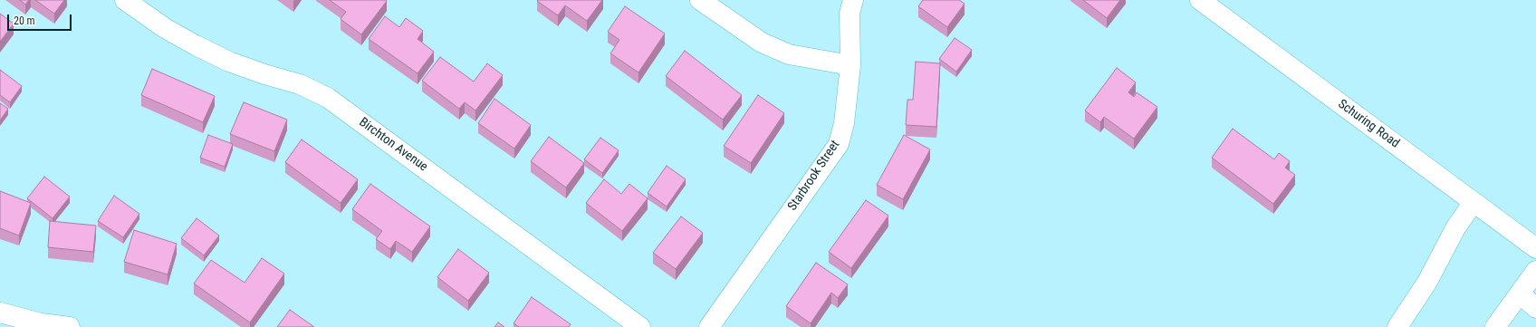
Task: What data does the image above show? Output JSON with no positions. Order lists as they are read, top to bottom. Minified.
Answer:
{"streets":{"street":["Schuring Road","Birchton Avenue","Starbrook Street"]},"scale_bar":"20 m"}
